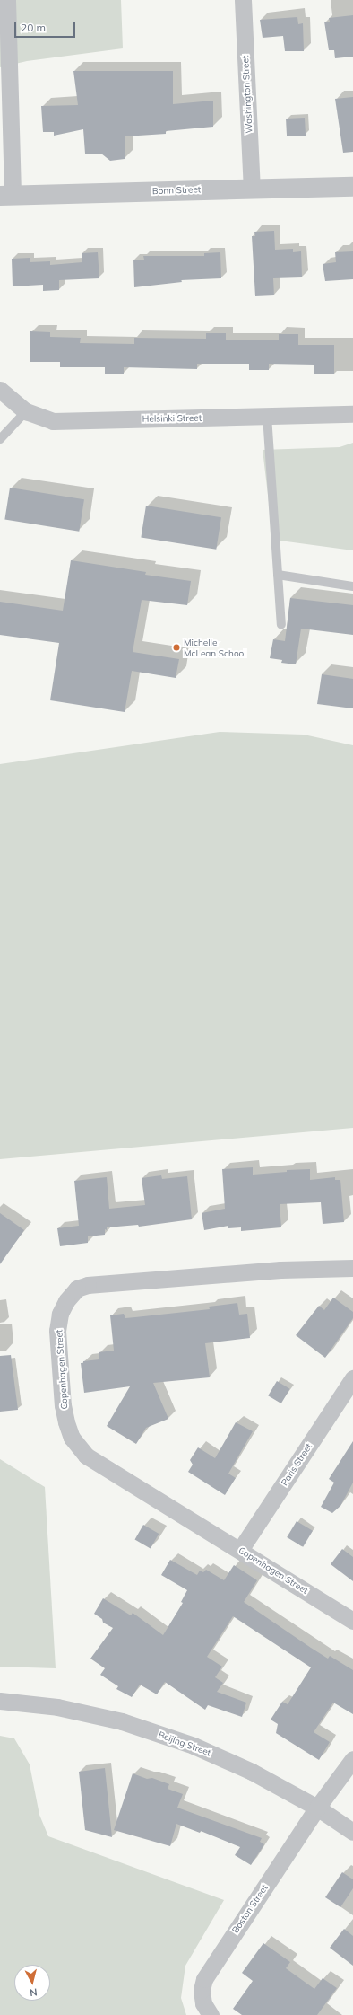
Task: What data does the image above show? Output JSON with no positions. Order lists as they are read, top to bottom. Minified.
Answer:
{"streets":{"street":["Washington Street","Bonn Street","Helsinki Street","Copenhagen Street","Paris Street","Beijing Street","Boston Street"]},"crossings":[["Washington Street","Bonn Street"],["Copenhagen Street","Paris Street"],["Beijing Street","Boston Street"]],"places":["Michelle McLean School"],"scale_bar":"20 m","north":"bottom"}
